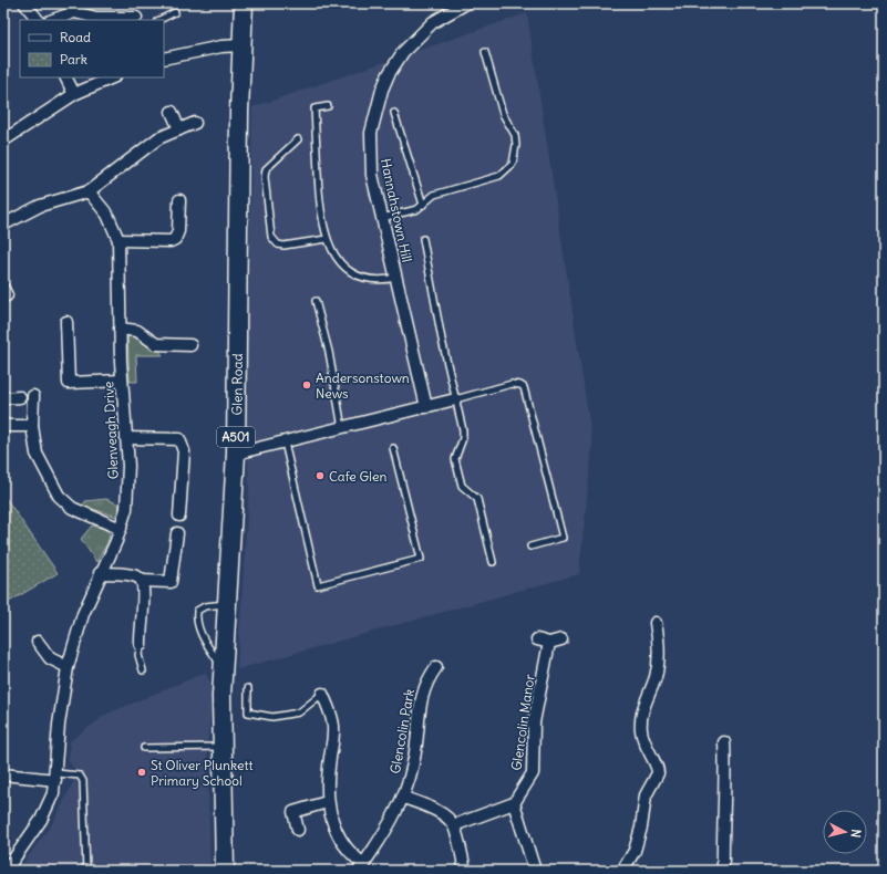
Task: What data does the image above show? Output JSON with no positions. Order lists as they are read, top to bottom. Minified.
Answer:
{"streets":{"main road":["Glen Road","A501"],"street":["Hannahstown Hill","Glenveagh Drive","Glencolin Manor","Glencolin Park"]},"places":["Andersonstown News","Cafe Glen","St Oliver Plunkett Primary School"],"legend":["Road","Park"],"north":"right"}
